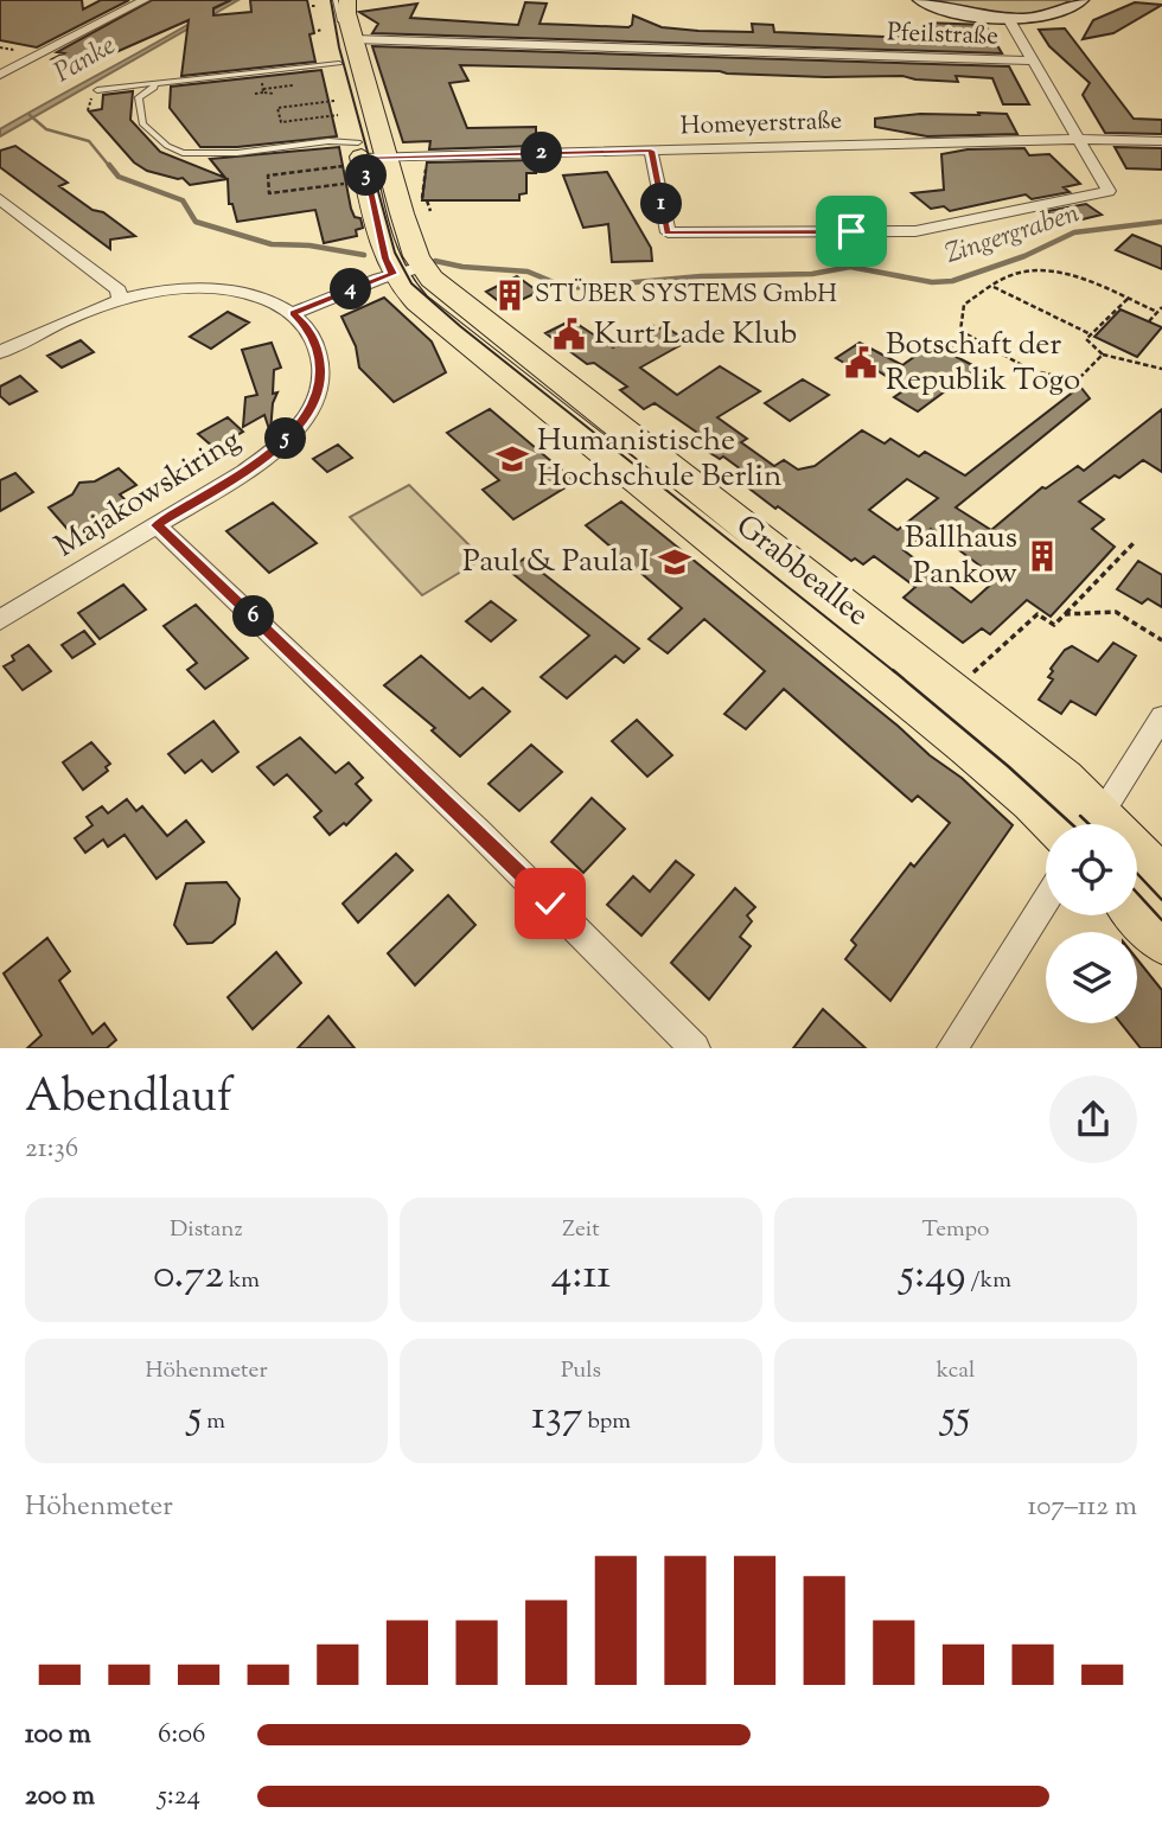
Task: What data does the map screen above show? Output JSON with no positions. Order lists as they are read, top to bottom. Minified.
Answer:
{"streets":{"main road":["Grabbeallee"],"street":["Pfeilstraße","Homeyerstraße","Majakowskiring"]},"crossings":[["Pfeilstraße","Grabbeallee"],["Homeyerstraße","Grabbeallee"]],"water":["Panke","Zingergraben"],"places":{"building":["STÜBER SYSTEMS GmbH","Ballhaus Pankow"],"public building":["Kurt Lade Klub","Botschaft der Republik Togo"],"school or university":["Humanistische Hochschule Berlin","Paul & Paula I"]},"page":{"pins":["2","3","1","4","5","6"],"heading":["Abendlauf","21:36"],"stats":[["Distanz","0.72 km"],["Zeit","4:11"],["Tempo","5:49 /km"],["Höhenmeter","5 m"],["Puls","137 bpm"],["kcal","55"]],"chart":["Höhenmeter","107–112 m"],"list":[{"name":"100 m","note":"6:06"},{"name":"200 m","note":"5:24"}]}}
